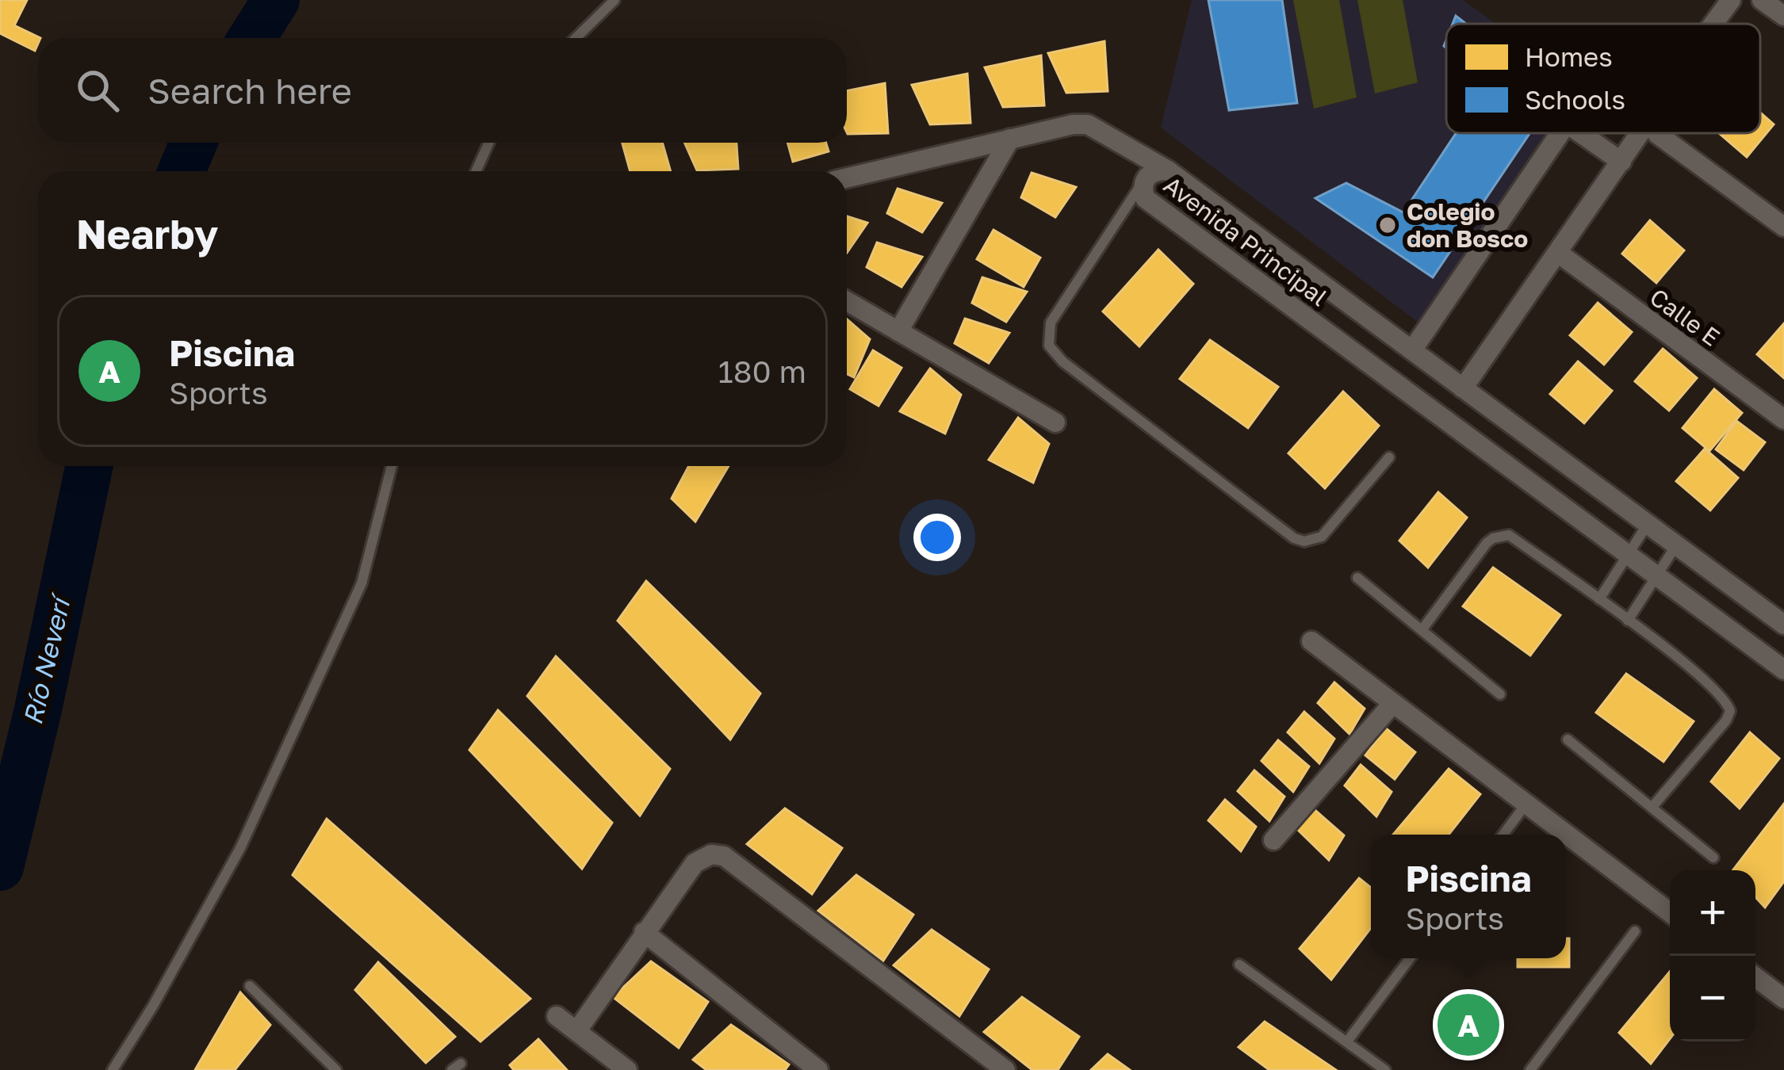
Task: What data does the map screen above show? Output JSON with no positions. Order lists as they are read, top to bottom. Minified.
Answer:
{"streets":{"street":["Avenida Principal","Calle E"]},"water":["Río Neverí"],"places":["Colegio don Bosco"],"legend":["Homes","Schools"],"page":{"search":"Search here","heading":"Nearby","list":[{"mark":"A","name":"Piscina","note":"Sports","value":"180 m"}],"popup":["Piscina","Sports"],"map_buttons":["+","−"],"pins":"A"}}
